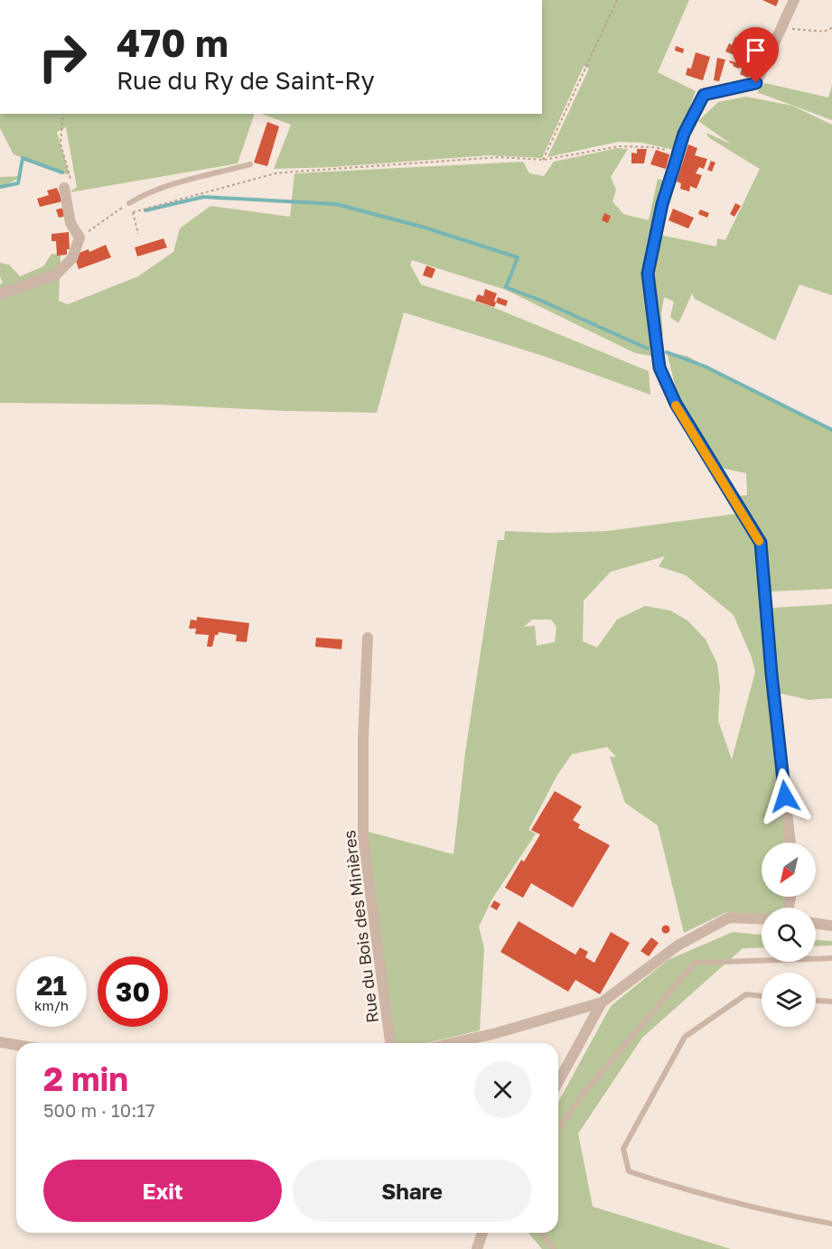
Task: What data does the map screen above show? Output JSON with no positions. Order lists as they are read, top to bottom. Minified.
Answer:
{"streets":{"street":["Rue du Bois des Minières"]},"north":"bottom left","page":{"turn":["470 m","Rue du Ry de Saint-Ry"],"speed":"21 km/h","limit":"30","heading":["2 min","500 m · 10:17"],"buttons":["Exit","Share"]}}
